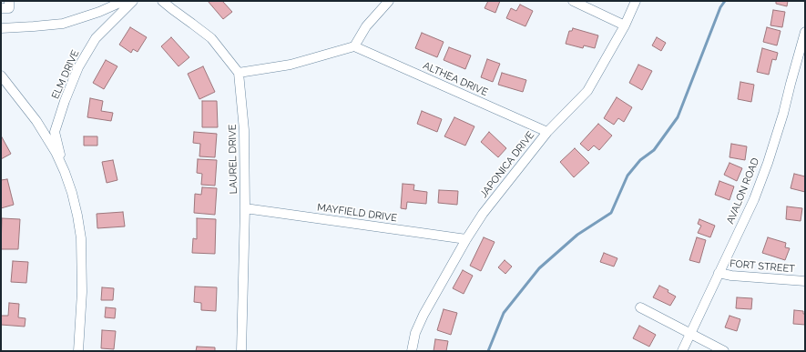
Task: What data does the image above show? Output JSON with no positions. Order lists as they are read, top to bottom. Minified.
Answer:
{"streets":{"street":["ELM DRIVE","ALTHEA DRIVE","LAUREL DRIVE","JAPONICA DRIVE","AVALON ROAD","MAYFIELD DRIVE","FORT STREET"]},"crossings":[["ALTHEA DRIVE","JAPONICA DRIVE"],["LAUREL DRIVE","MAYFIELD DRIVE"],["JAPONICA DRIVE","MAYFIELD DRIVE"],["AVALON ROAD","FORT STREET"]]}
